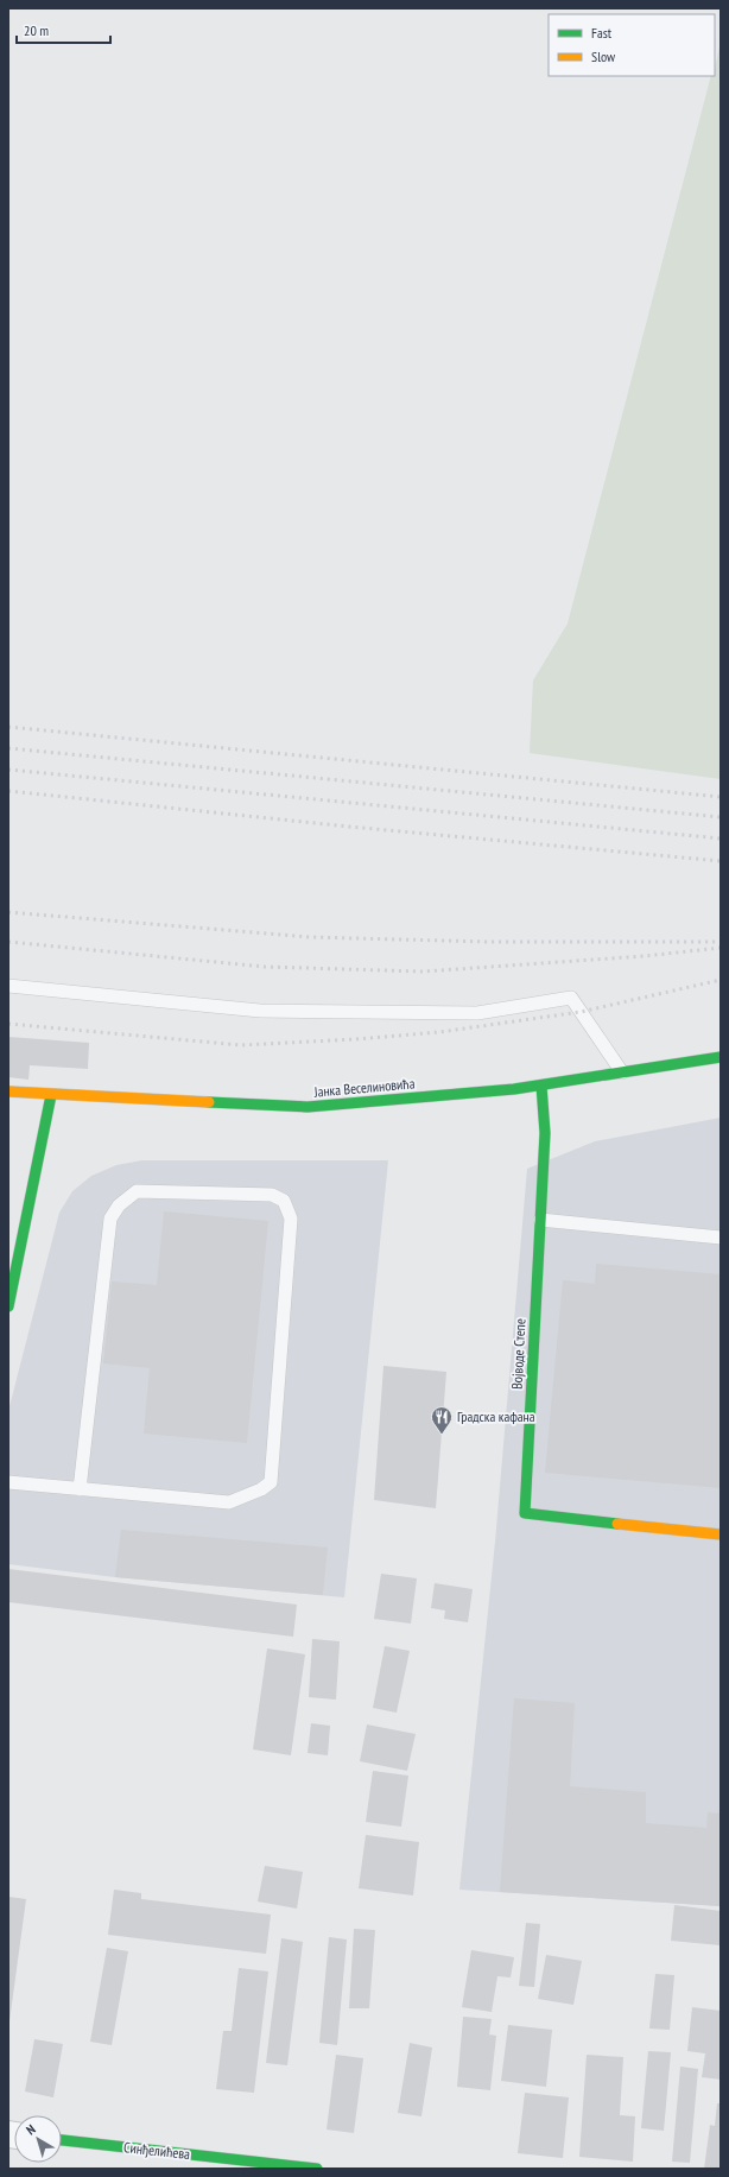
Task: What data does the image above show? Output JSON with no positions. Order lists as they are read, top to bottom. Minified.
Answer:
{"streets":{"street":["Јанка Веселиновића","Војводе Степе","Синђелићева"]},"crossings":[["Јанка Веселиновића","Војводе Степе"]],"places":{"restaurant":["Градска кафана"]},"legend":["Fast","Slow"],"scale_bar":"20 m","north":"top left"}
